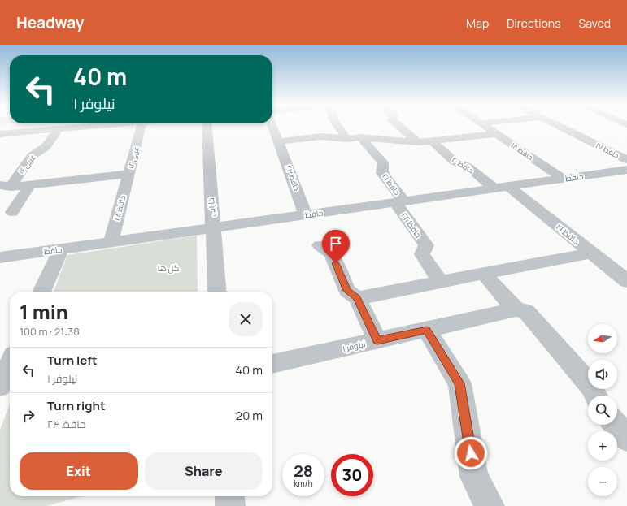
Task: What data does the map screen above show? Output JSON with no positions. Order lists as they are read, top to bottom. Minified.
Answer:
{"streets":{"street":["حافظ ۱۷","حافظ ۱۸","۱۲ غربی","۱۶ غربی","حافظ ۲۰","حافظ","حافظ ۲۳","حافظ ۲۱","فارابی","حافظ ۲۵","حافظ ۲۲","حافظ ۱۹","نیلوفر ۱"]},"crossings":[["حافظ ۱۸","حافظ"],["۱۲ غربی","حافظ ۲۵"],["حافظ ۲۰","حافظ"],["حافظ ۲۰","حافظ ۱۹"],["حافظ","حافظ ۲۳"],["حافظ","حافظ ۲۱"],["حافظ","فارابی"],["حافظ","حافظ ۲۵"],["حافظ","حافظ ۲۲"],["حافظ","حافظ ۱۹"],["حافظ ۲۱","حافظ ۲۲"]],"parks":["گل ها"],"north":"left","page":{"header":"Headway","nav":["Map","Directions","Saved"],"turn":["40 m","نیلوفر ۱"],"heading":["1 min","100 m · 21:38"],"map_buttons":["+","−"],"list":[{"name":"Turn left","note":"نیلوفر ۱","value":"40 m"},{"name":"Turn right","note":"حافظ ۲۴","value":"20 m"}],"buttons":["Exit","Share"],"speed":"28 km/h","limit":"30"}}
